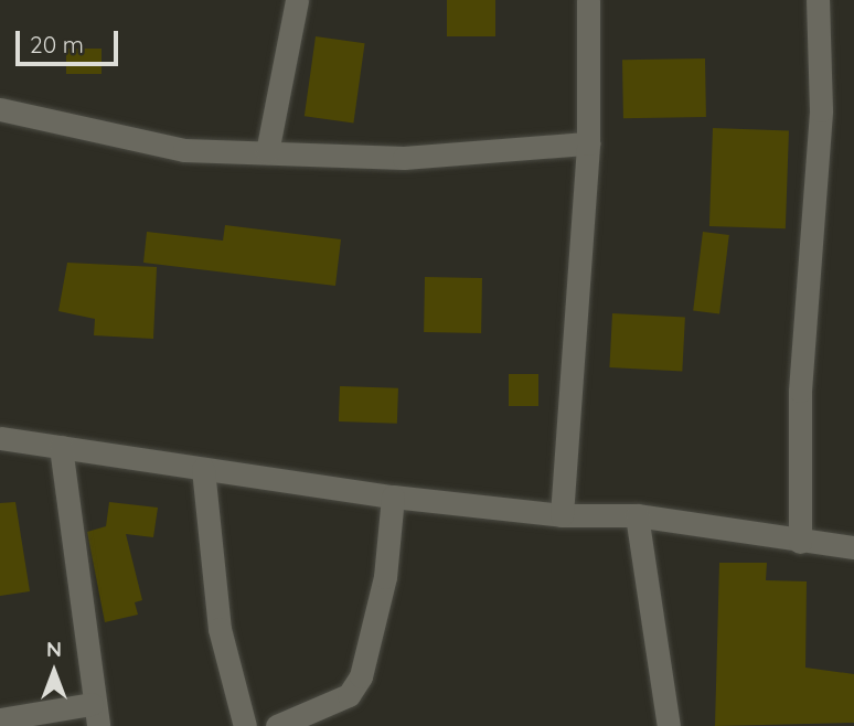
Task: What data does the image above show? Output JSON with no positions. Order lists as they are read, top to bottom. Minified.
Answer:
{"scale_bar":"20 m","north":"top"}
